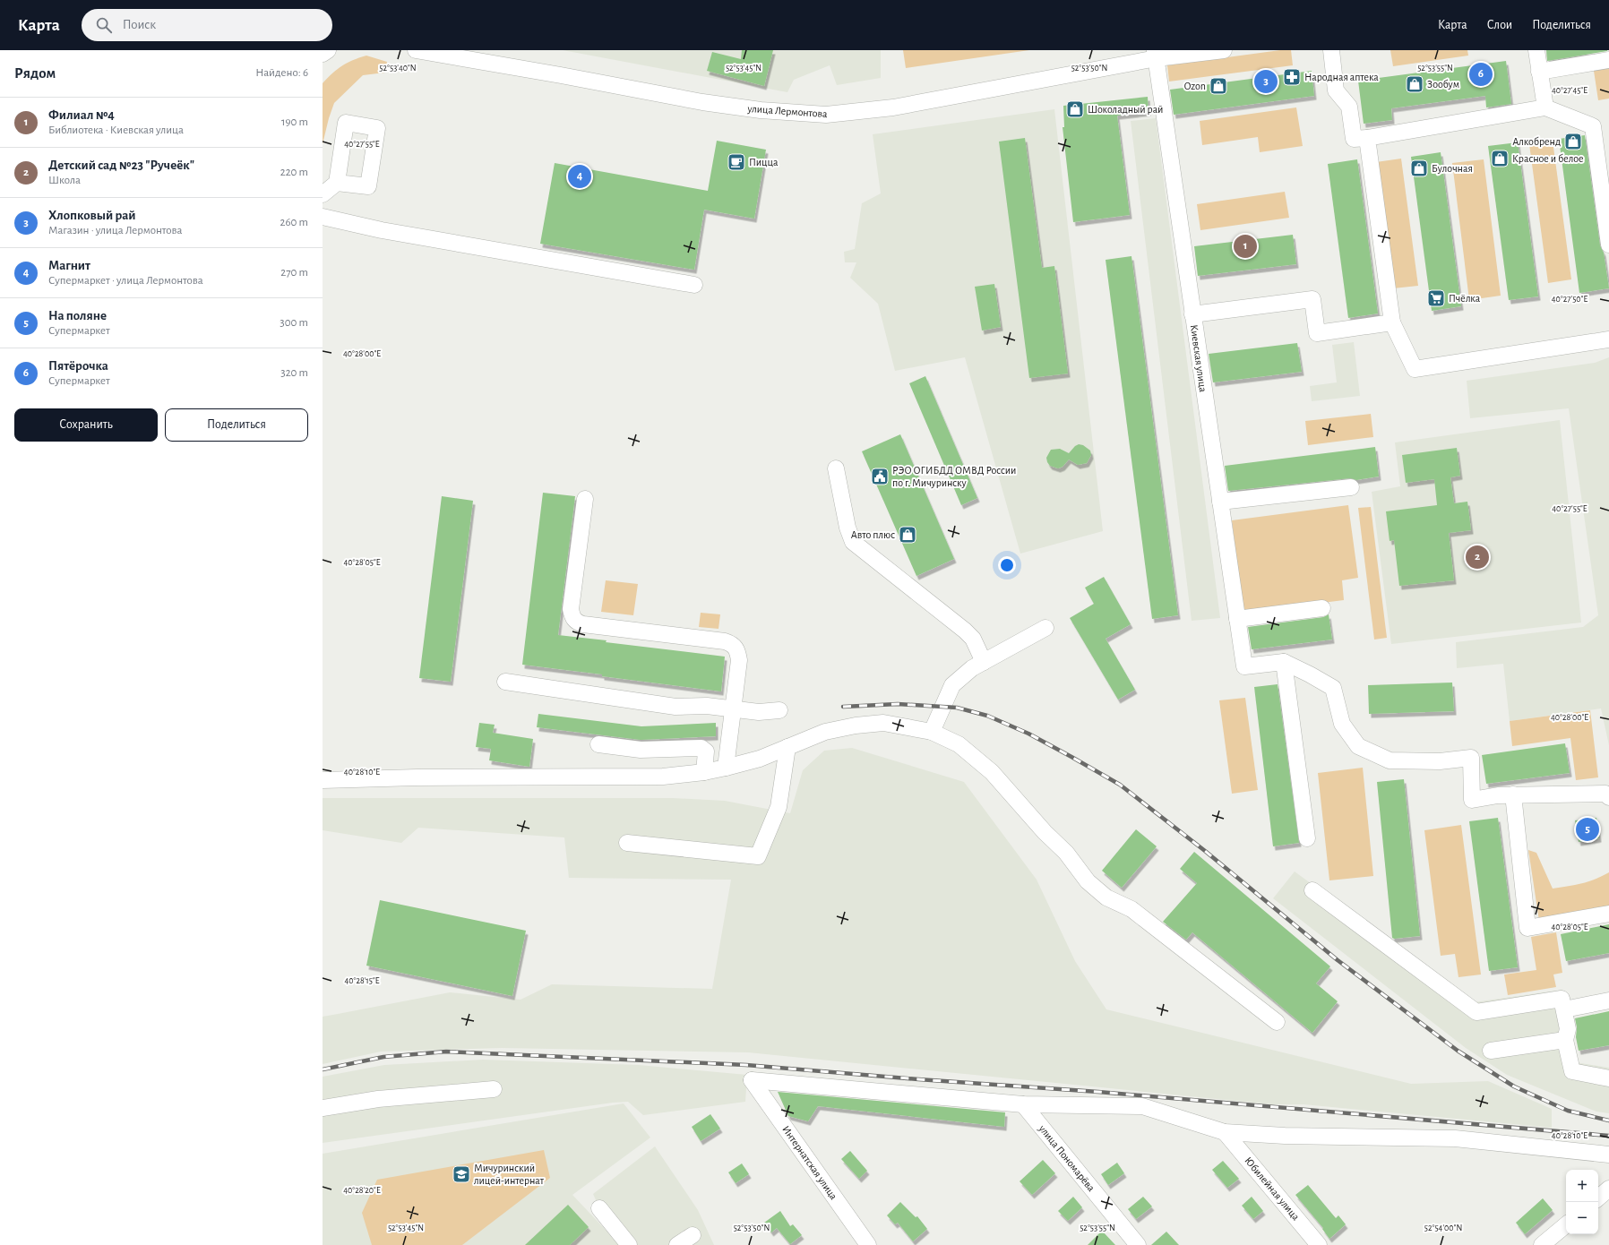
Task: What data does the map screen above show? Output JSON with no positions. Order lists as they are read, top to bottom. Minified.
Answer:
{"streets":{"street":["улица Лермонтова","Киевская улица","улица Пономарёва","Интернатская улица","Юбилейная улица"]},"crossings":[["улица Лермонтова","Киевская улица"],["улица Пономарёва","Интернатская улица"]],"places":{"pharmacy":["Народная аптека"],"shop":["Зообум","Ozon","Шоколадный рай","Алкобренд","Красное и белое","Булочная","Авто плюс"],"cafe":["Пицца"],"supermarket":["Пчёлка"],"public building":["РЭО ОГИБДД ОМВД России по г. Мичуринску"],"school or university":["Мичуринский лицей-интернат"]},"page":{"header":"Карта","search":"Поиск","nav":["Карта","Слои","Поделиться"],"heading":["Рядом","Найдено: 6"],"pins":["6","3","4","1","2","5"],"list":[{"mark":"1","name":"Филиал №4","note":"Библиотека · Киевская улица","value":"190 m"},{"mark":"2","name":"Детский сад №23 \"Ручеёк\"","note":"Школа","value":"220 m"},{"mark":"3","name":"Хлопковый рай","note":"Магазин · улица Лермонтова","value":"260 m"},{"mark":"4","name":"Магнит","note":"Супермаркет · улица Лермонтова","value":"270 m"},{"mark":"5","name":"На поляне","note":"Супермаркет","value":"300 m"},{"mark":"6","name":"Пятёрочка","note":"Супермаркет","value":"320 m"}],"buttons":["Сохранить","Поделиться"],"map_buttons":["+","−"]},"coordinates":["52°53'40\"N","52°53'45\"N","52°53'50\"N","52°53'55\"N","40°27'45\"E","40°27'55\"E","40°27'50\"E","40°28'00\"E","40°28'05\"E","40°28'10\"E","40°28'15\"E","40°28'20\"E","52°54'00\"N"]}
